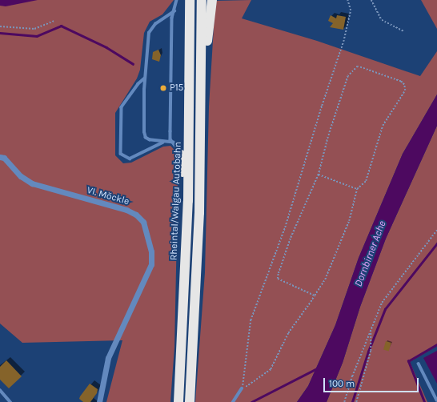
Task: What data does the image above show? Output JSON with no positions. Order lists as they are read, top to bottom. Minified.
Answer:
{"streets":{"highway":["Rheintal/Walgau Autobahn"],"street":["VI. Möckle"]},"water":["Dornbirner Ache"],"places":["P15"],"scale_bar":"100 m"}
